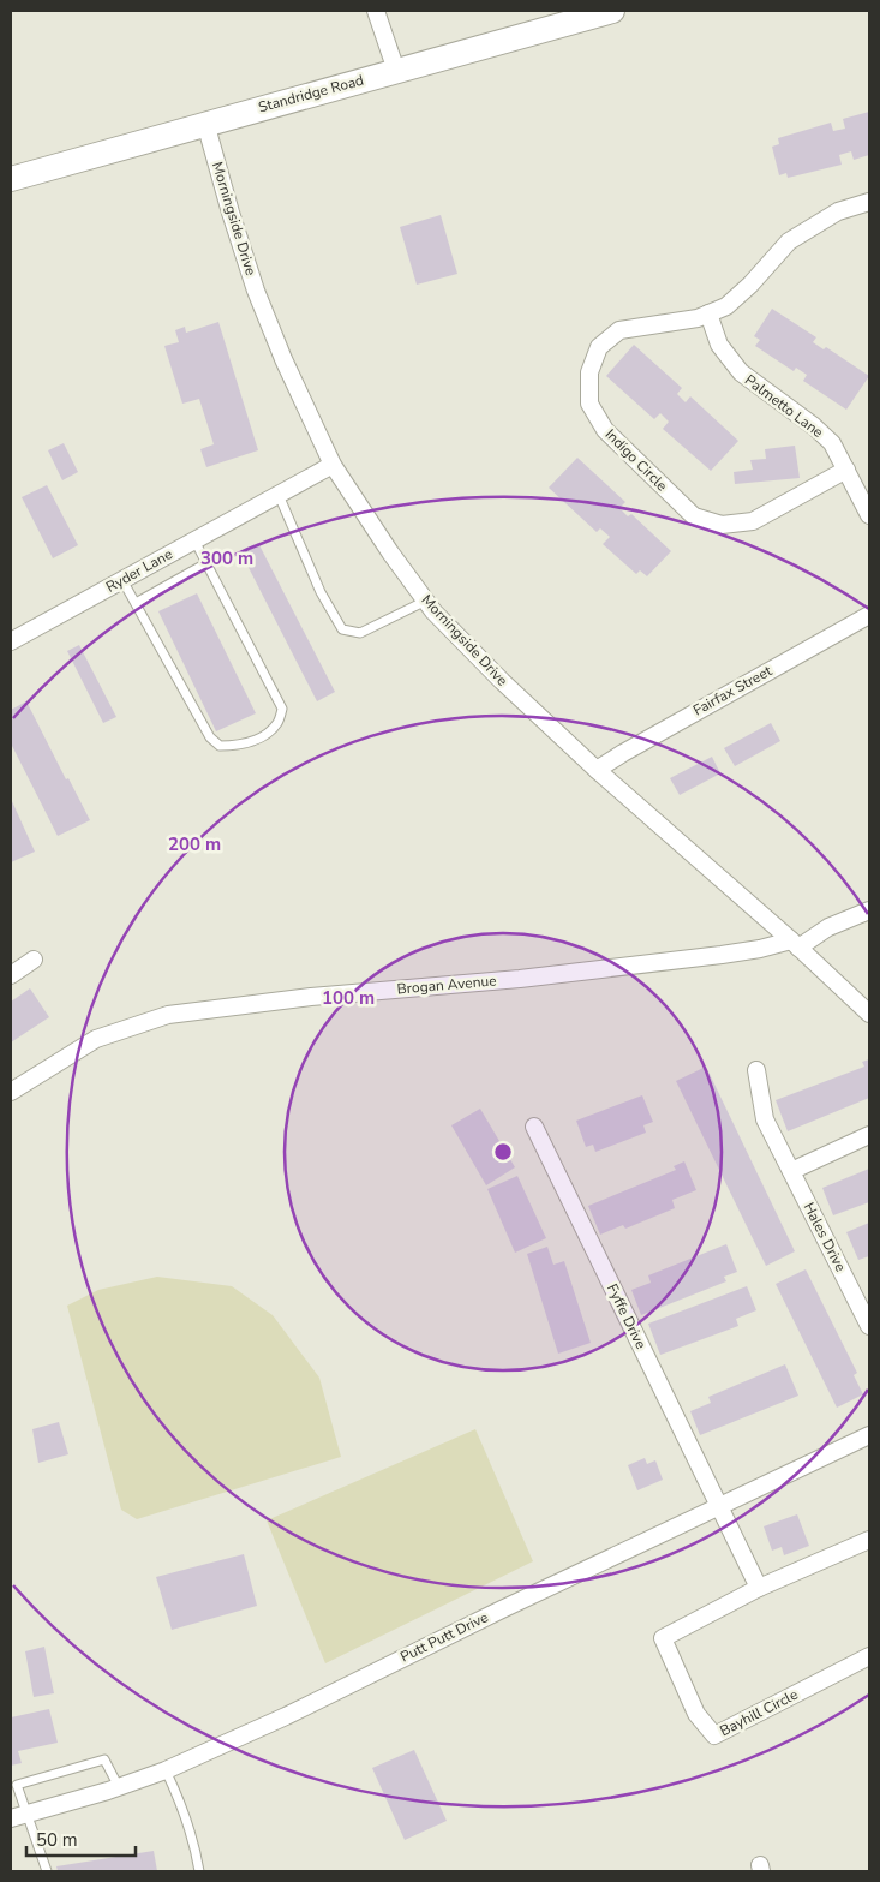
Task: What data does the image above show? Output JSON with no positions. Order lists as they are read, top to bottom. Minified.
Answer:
{"streets":{"street":["Standridge Road","Morningside Drive","Palmetto Lane","Indigo Circle","Ryder Lane","Fairfax Street","Brogan Avenue","Hales Drive","Fyffe Drive","Putt Putt Drive","Bayhill Circle"]},"crossings":[["Standridge Road","Morningside Drive"],["Morningside Drive","Ryder Lane"],["Morningside Drive","Fairfax Street"],["Morningside Drive","Brogan Avenue"],["Palmetto Lane","Indigo Circle"],["Fyffe Drive","Putt Putt Drive"]],"scale_bar":"50 m","rings":["300 m","200 m","100 m"]}
